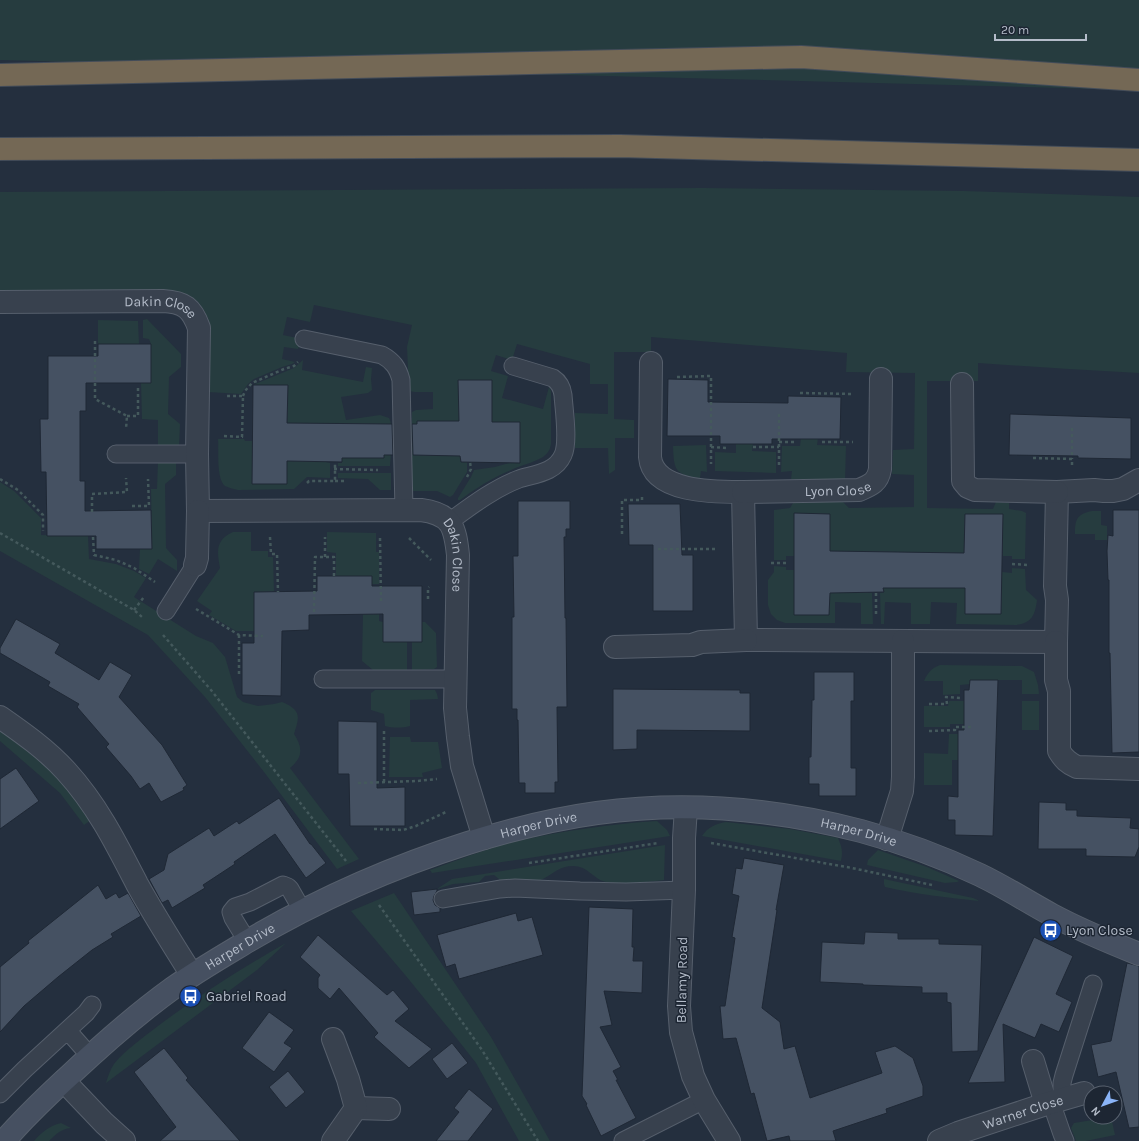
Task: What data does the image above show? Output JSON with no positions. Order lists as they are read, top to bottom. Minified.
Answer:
{"streets":{"street":["Dakin Close","Lyon Close","Harper Drive","Bellamy Road","Warner Close"]},"crossings":[["Dakin Close","Harper Drive"],["Harper Drive","Bellamy Road"]],"places":{"bus stop":["Lyon Close","Gabriel Road"]},"scale_bar":"20 m","north":"bottom left"}
